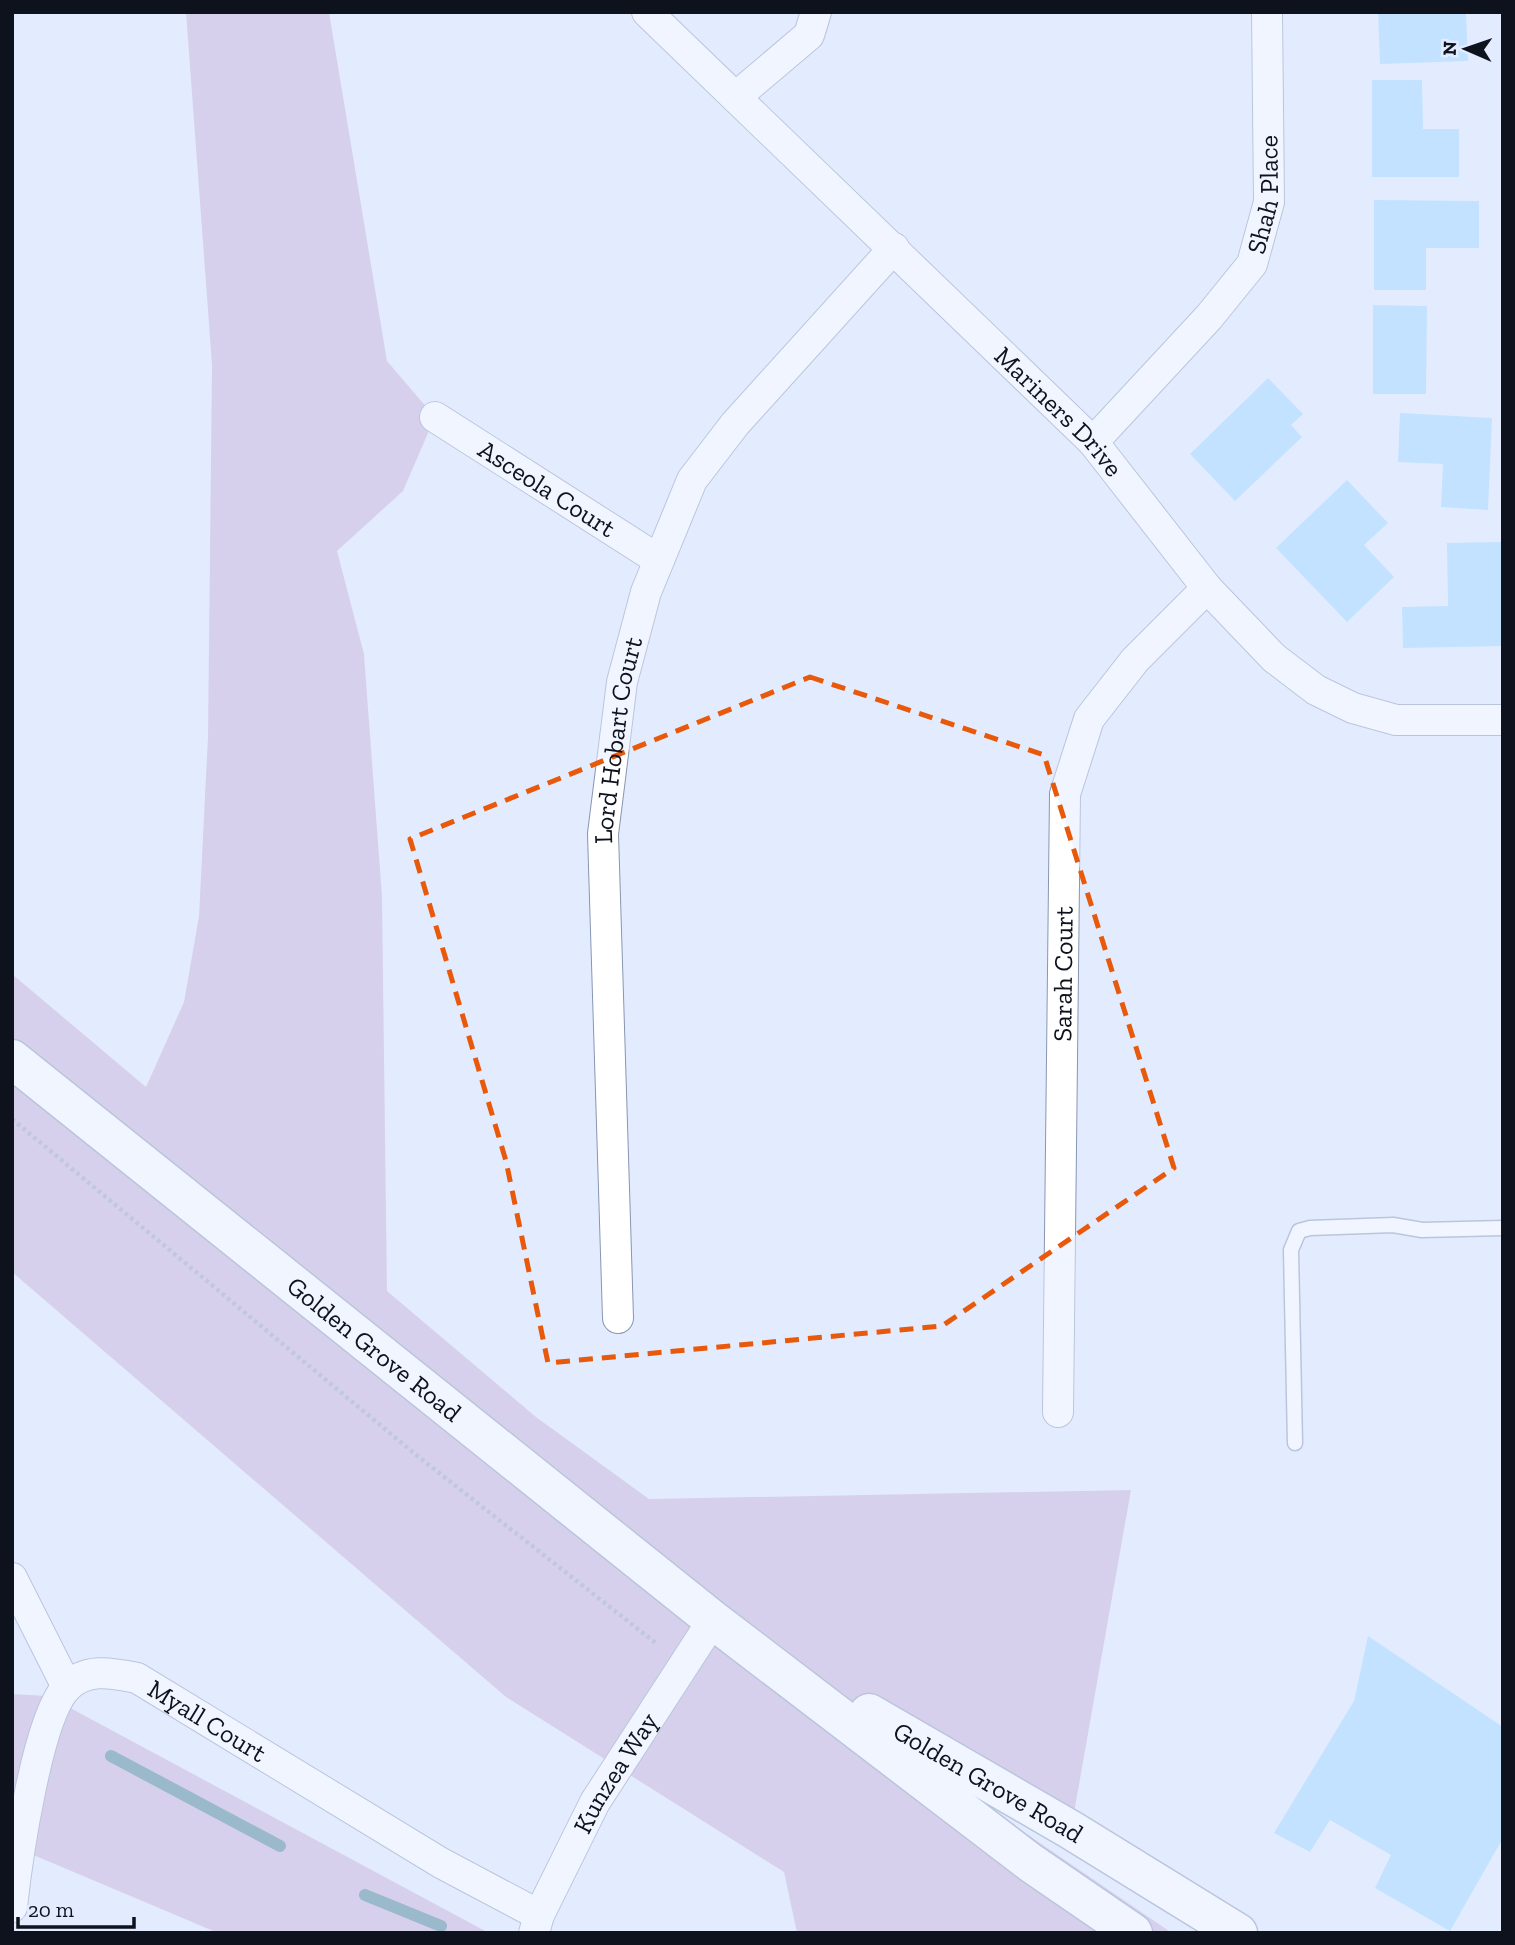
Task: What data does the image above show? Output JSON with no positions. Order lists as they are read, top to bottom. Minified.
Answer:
{"streets":{"main road":["Golden Grove Road"],"street":["Shah Place","Mariners Drive","Asceola Court","Lord Hobart Court","Sarah Court","Myall Court","Kunzea Way"]},"crossings":[["Shah Place","Mariners Drive"],["Mariners Drive","Lord Hobart Court"],["Mariners Drive","Sarah Court"],["Asceola Court","Lord Hobart Court"],["Golden Grove Road","Kunzea Way"],["Myall Court","Kunzea Way"]],"scale_bar":"20 m","north":"left"}
